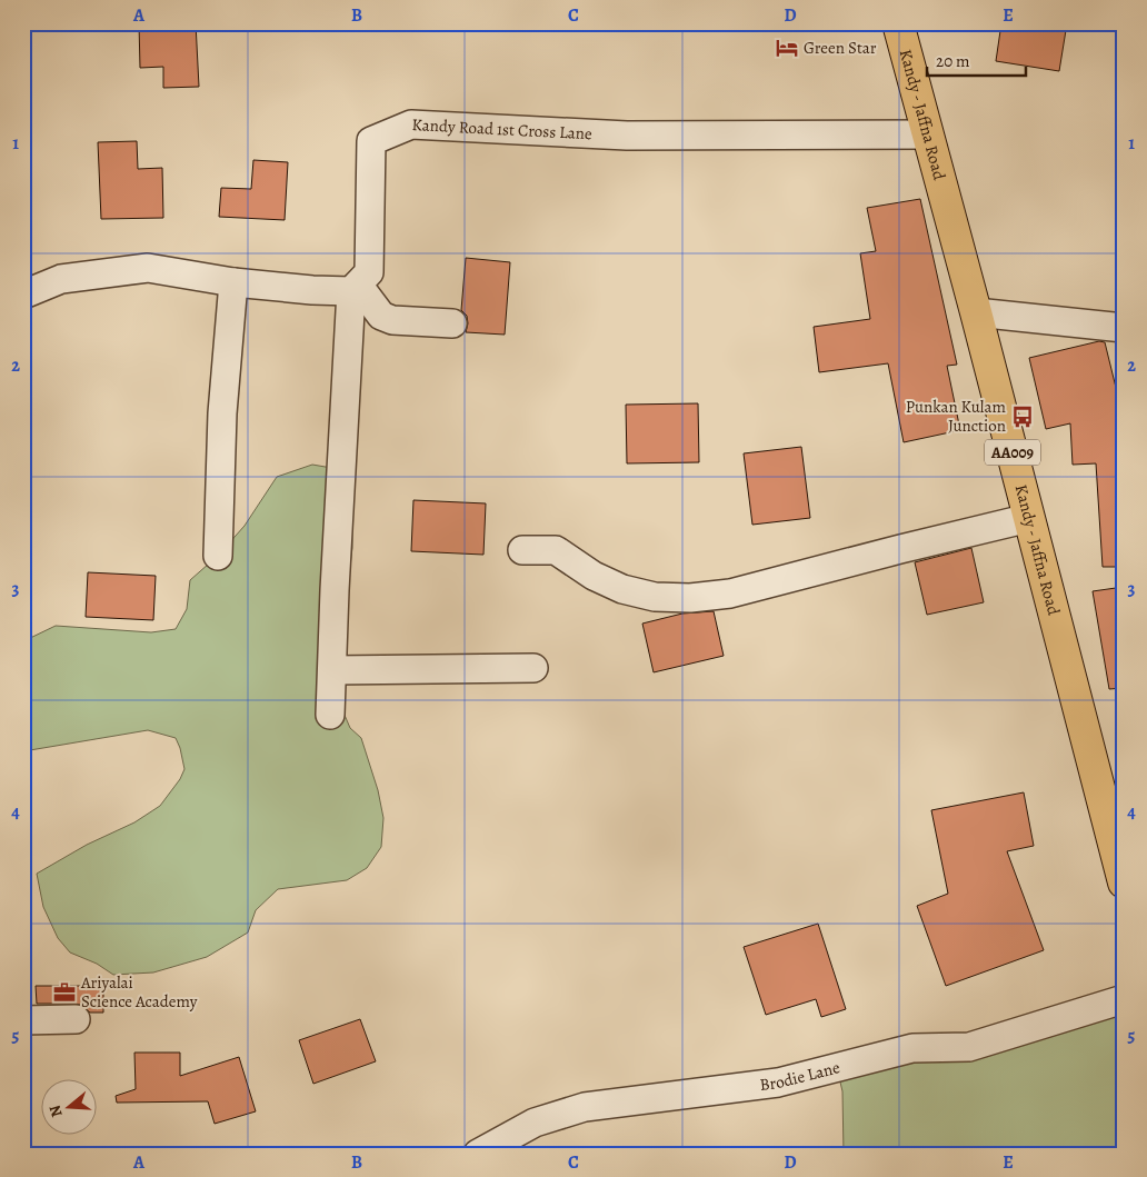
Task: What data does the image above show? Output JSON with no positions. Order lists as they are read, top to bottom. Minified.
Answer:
{"streets":{"highway":["Kandy - Jaffna Road","AA009"],"street":["Kandy Road 1st Cross Lane","Brodie Lane"]},"crossings":[["Kandy - Jaffna Road","Kandy Road 1st Cross Lane"]],"places":{"hotel":["Green Star"],"bus stop":["Punkan Kulam Junction"],"office":["Ariyalai Science Academy"]},"scale_bar":"20 m","north":"left","grid":{"columns":["A","B","C","D","E"],"rows":["1","2","3","4","5"]}}
